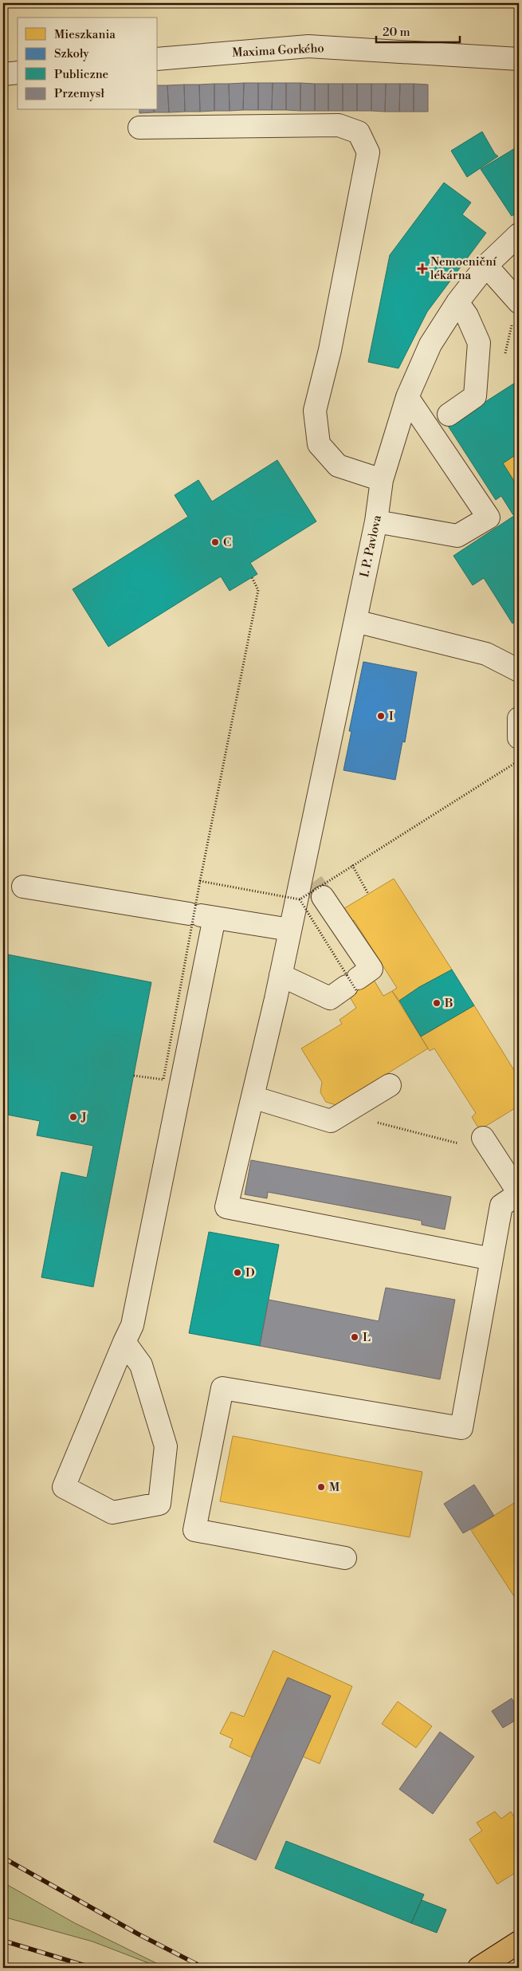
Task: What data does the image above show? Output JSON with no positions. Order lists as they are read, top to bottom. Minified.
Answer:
{"streets":{"street":["Maxima Gorkého","I. P. Pavlova"]},"places":{"health":["Nemocniční lékárna"],"other":["C","I","B","J","D","L","M"]},"legend":["Mieszkania","Szkoły","Publiczne","Przemysł"],"scale_bar":"20 m"}
